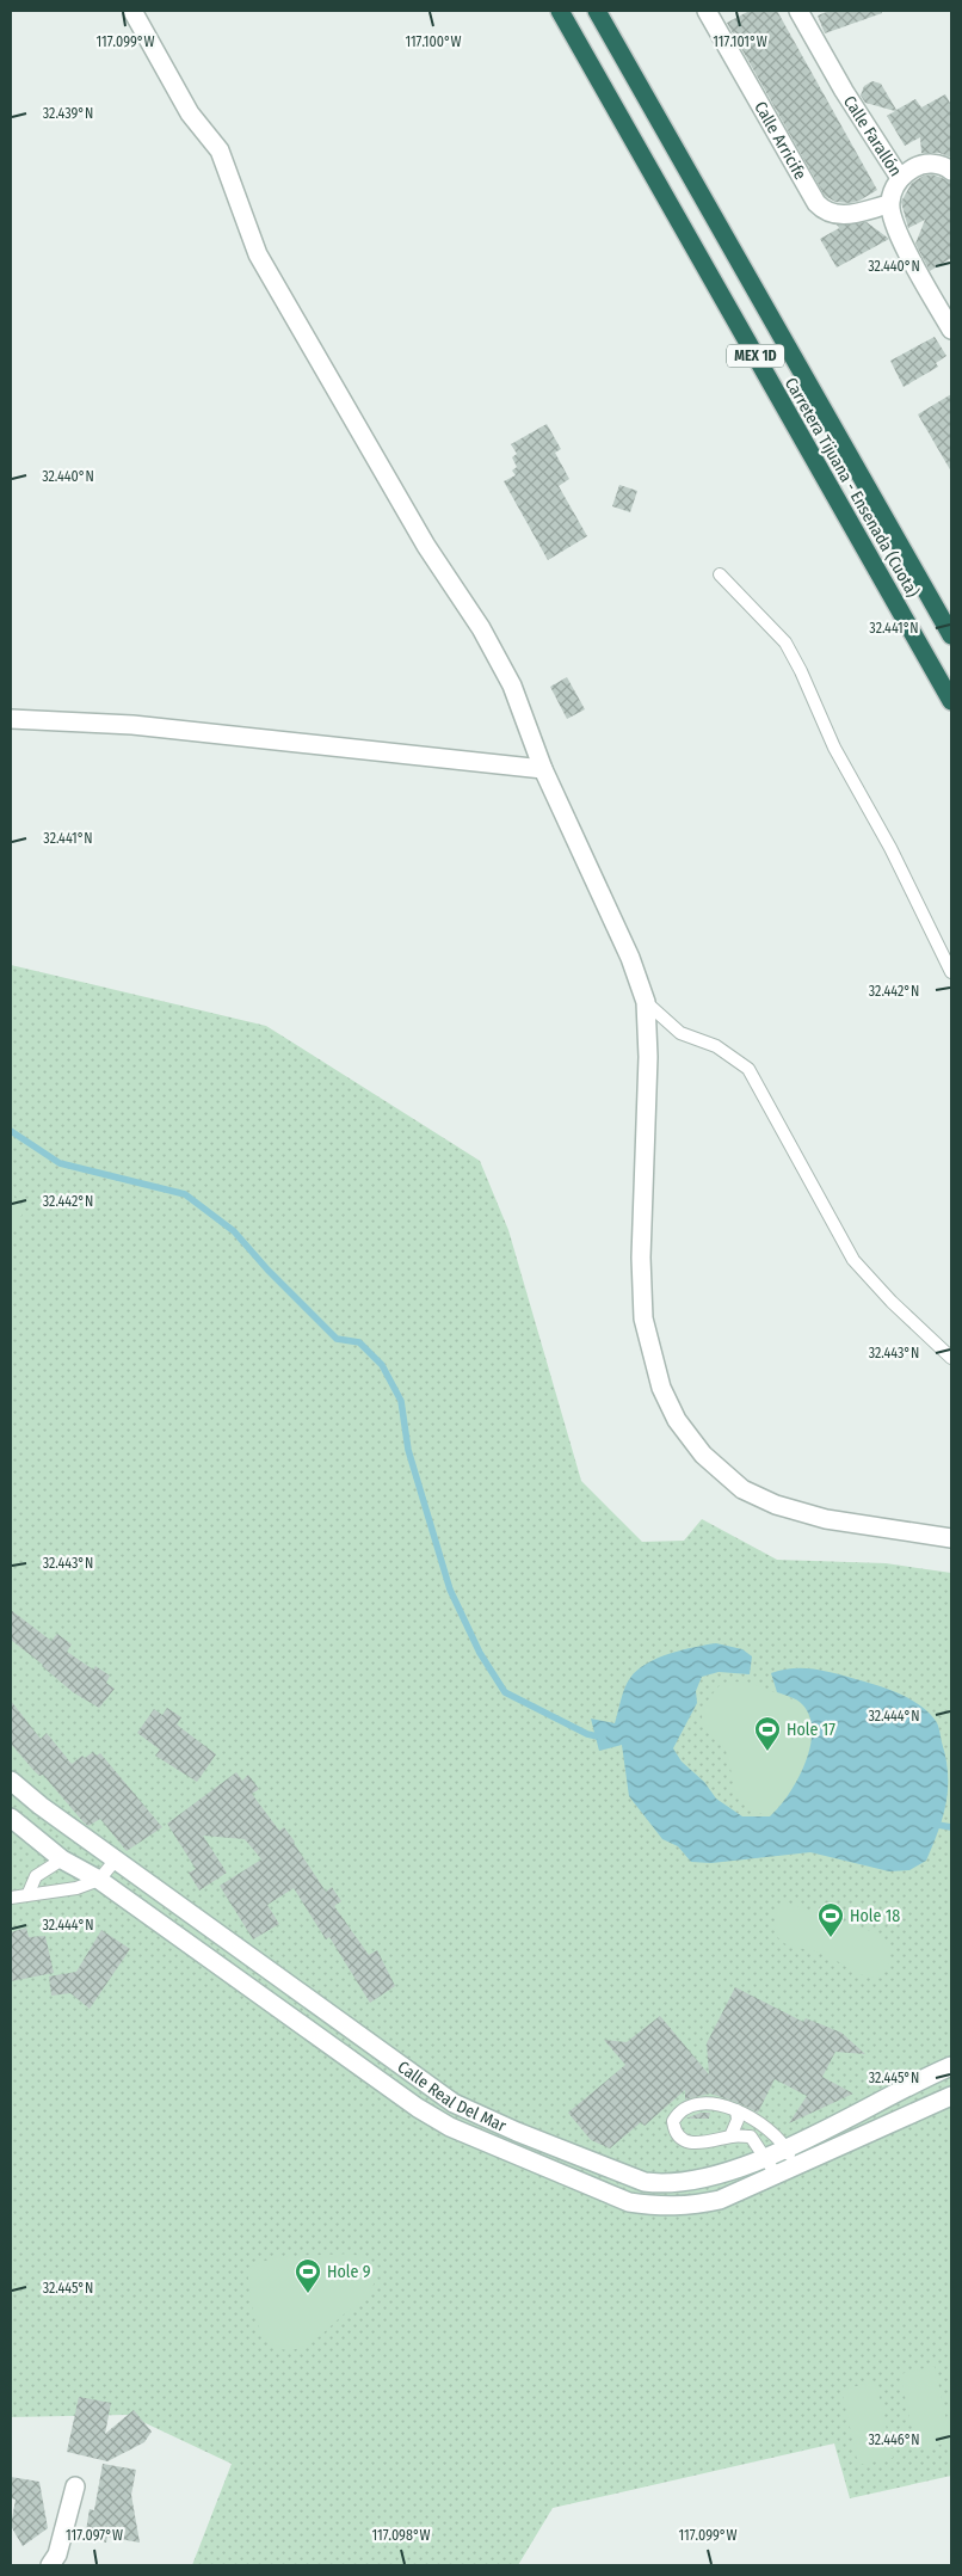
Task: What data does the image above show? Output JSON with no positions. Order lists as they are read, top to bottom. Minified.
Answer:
{"streets":{"highway":["MEX 1D","Carretera Tijuana - Ensenada (Cuota)"],"street":["Calle Farallón","Calle Arricife","Calle Real Del Mar"]},"crossings":[["Calle Farallón","Calle Arricife"]],"places":{"sports":["Hole 17","Hole 18","Hole 9"]},"coordinates":["117.099°W","117.100°W","117.101°W","32.439°N","32.440°N","32.441°N","32.442°N","32.443°N","32.444°N","32.445°N","32.446°N","117.097°W","117.098°W"]}
